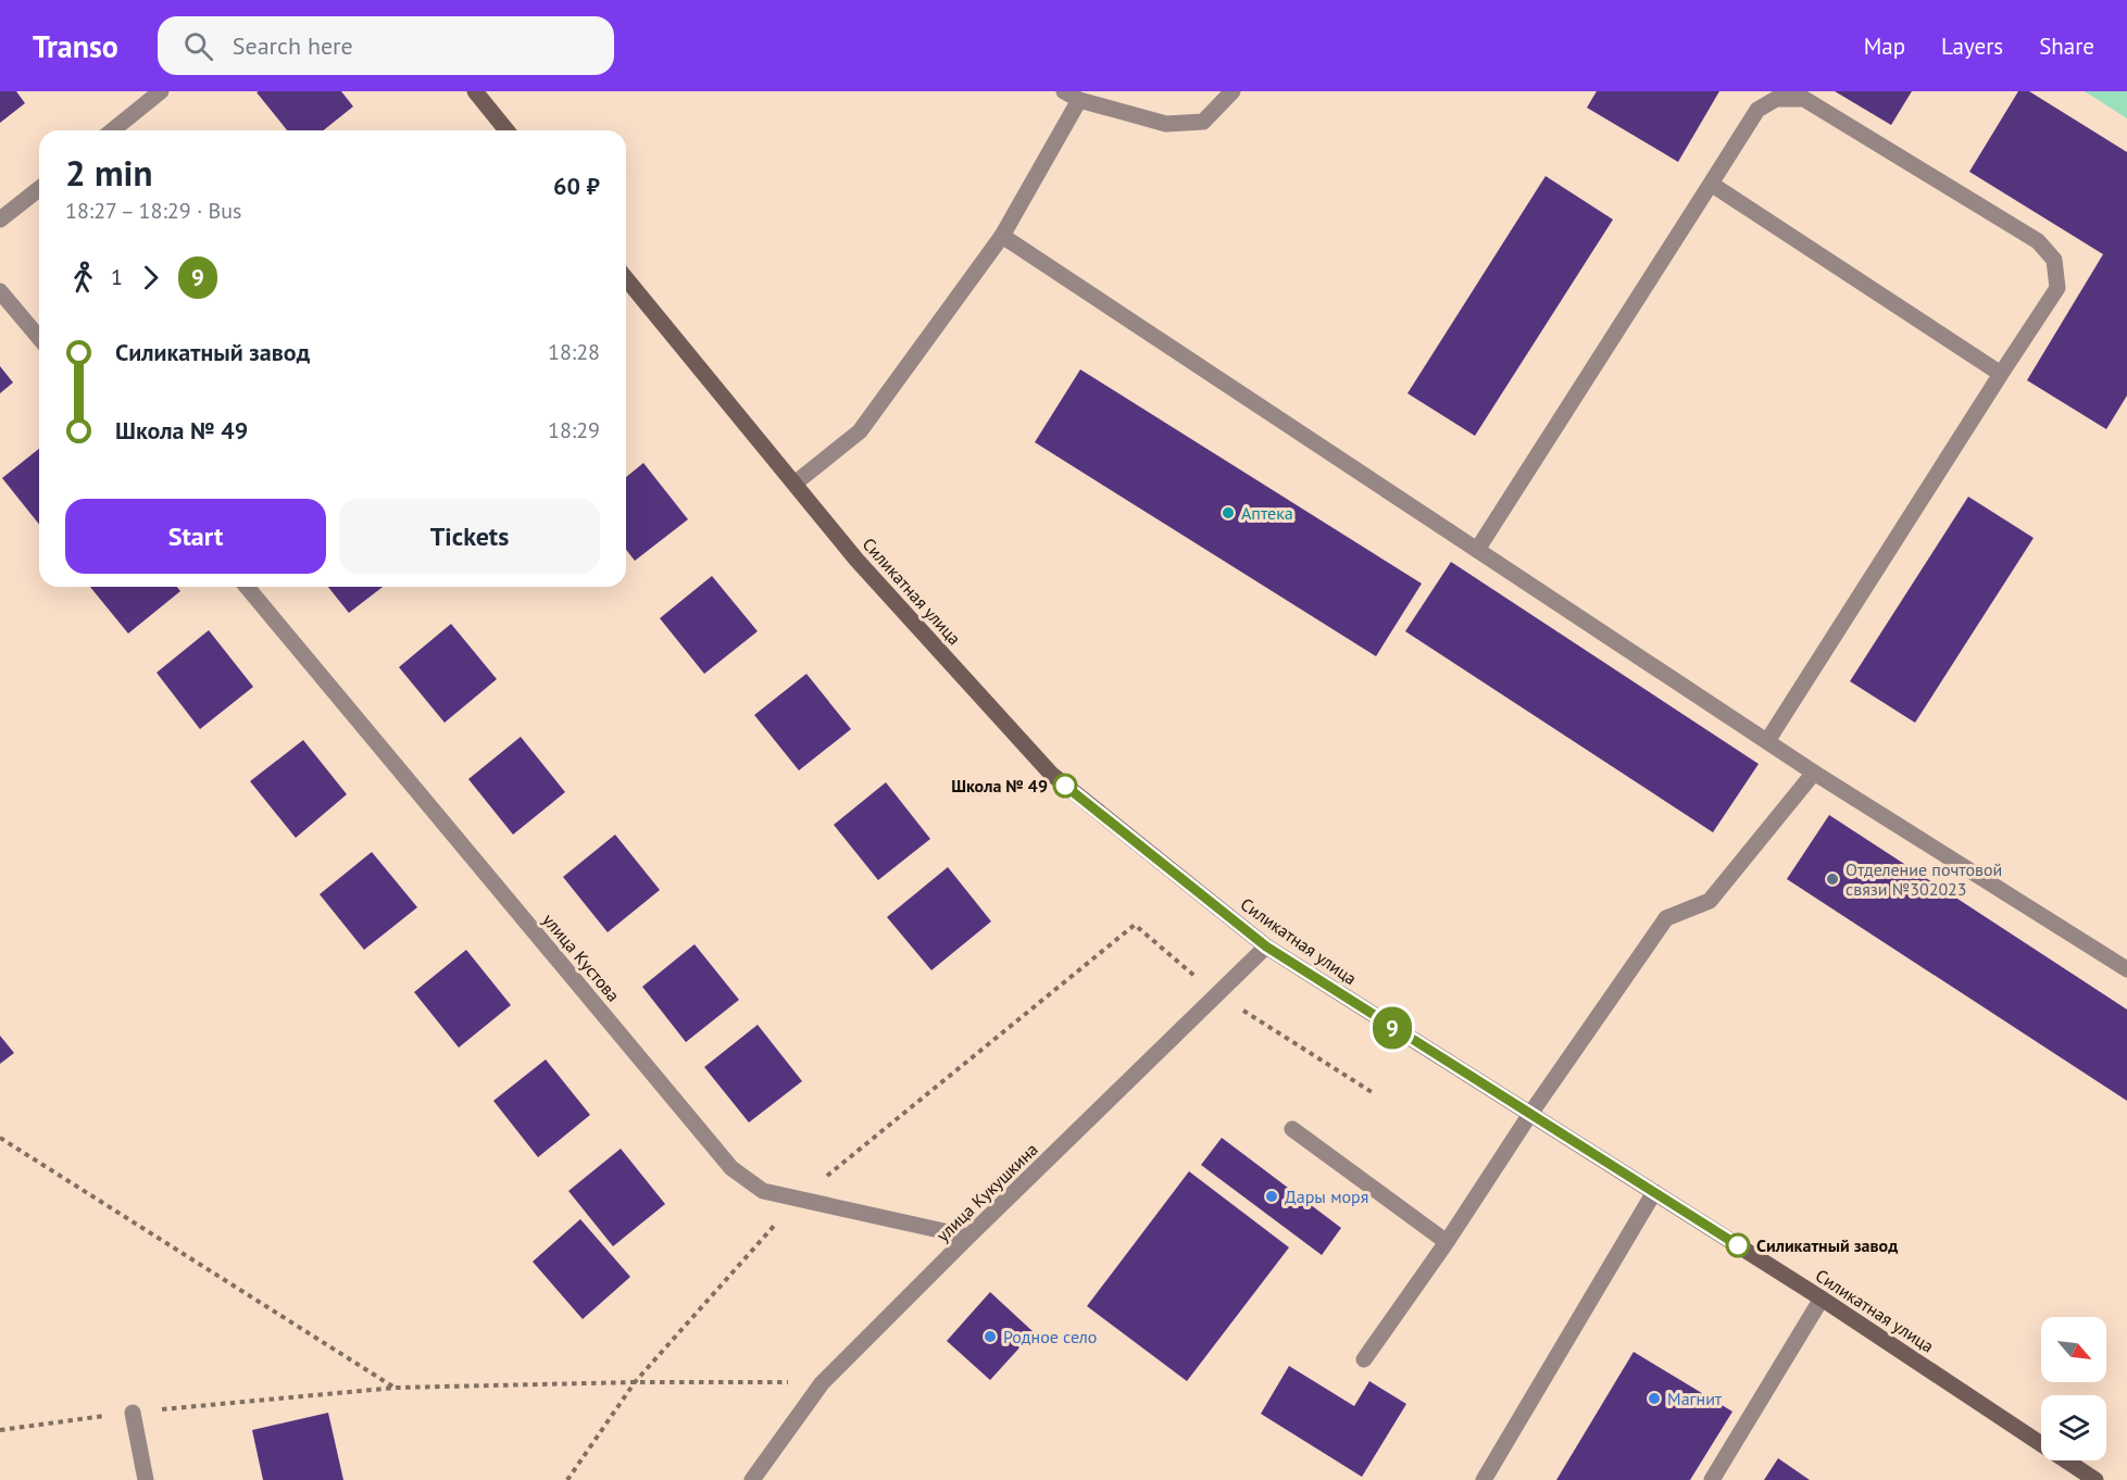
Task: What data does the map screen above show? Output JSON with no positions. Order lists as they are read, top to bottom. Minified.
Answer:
{"streets":{"street":["Силикатная улица","улица Кустова","улица Кукушкина"]},"crossings":[["Силикатная улица","улица Кукушкина"],["улица Кустова","улица Кукушкина"]],"places":["Аптека","Школа № 49","Отделение почтовой связи №302023","Дары моря","Силикатный завод","Родное село","Магнит"],"lines":["bus line 9"],"north":"bottom right","page":{"header":"Transo","search":"Search here","nav":["Map","Layers","Share"],"on_map":"9","heading":["2 min","18:27 – 18:29 · Bus","60 ₽"],"legs":["1","9"],"list":[{"name":"Силикатный завод","value":"18:28"},{"name":"Школа № 49","value":"18:29"}],"buttons":["Start","Tickets"]}}
